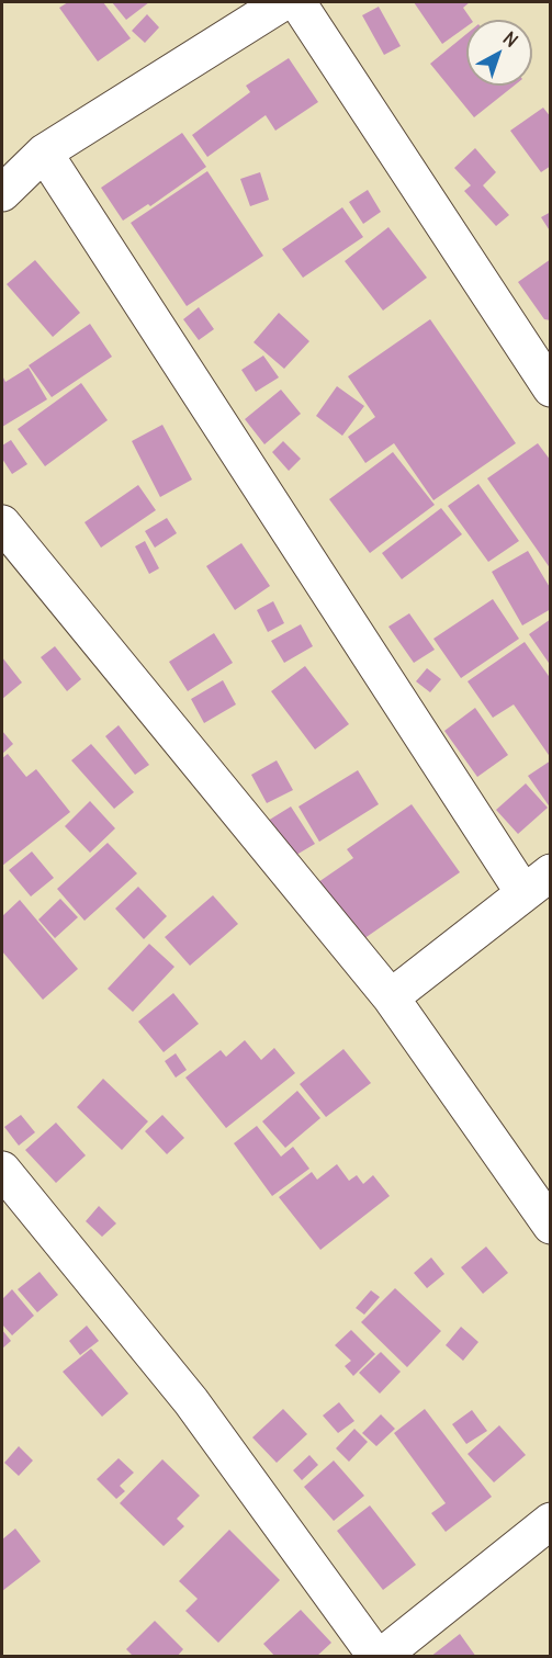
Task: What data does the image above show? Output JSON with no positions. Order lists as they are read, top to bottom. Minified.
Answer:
{"north":"top right"}
